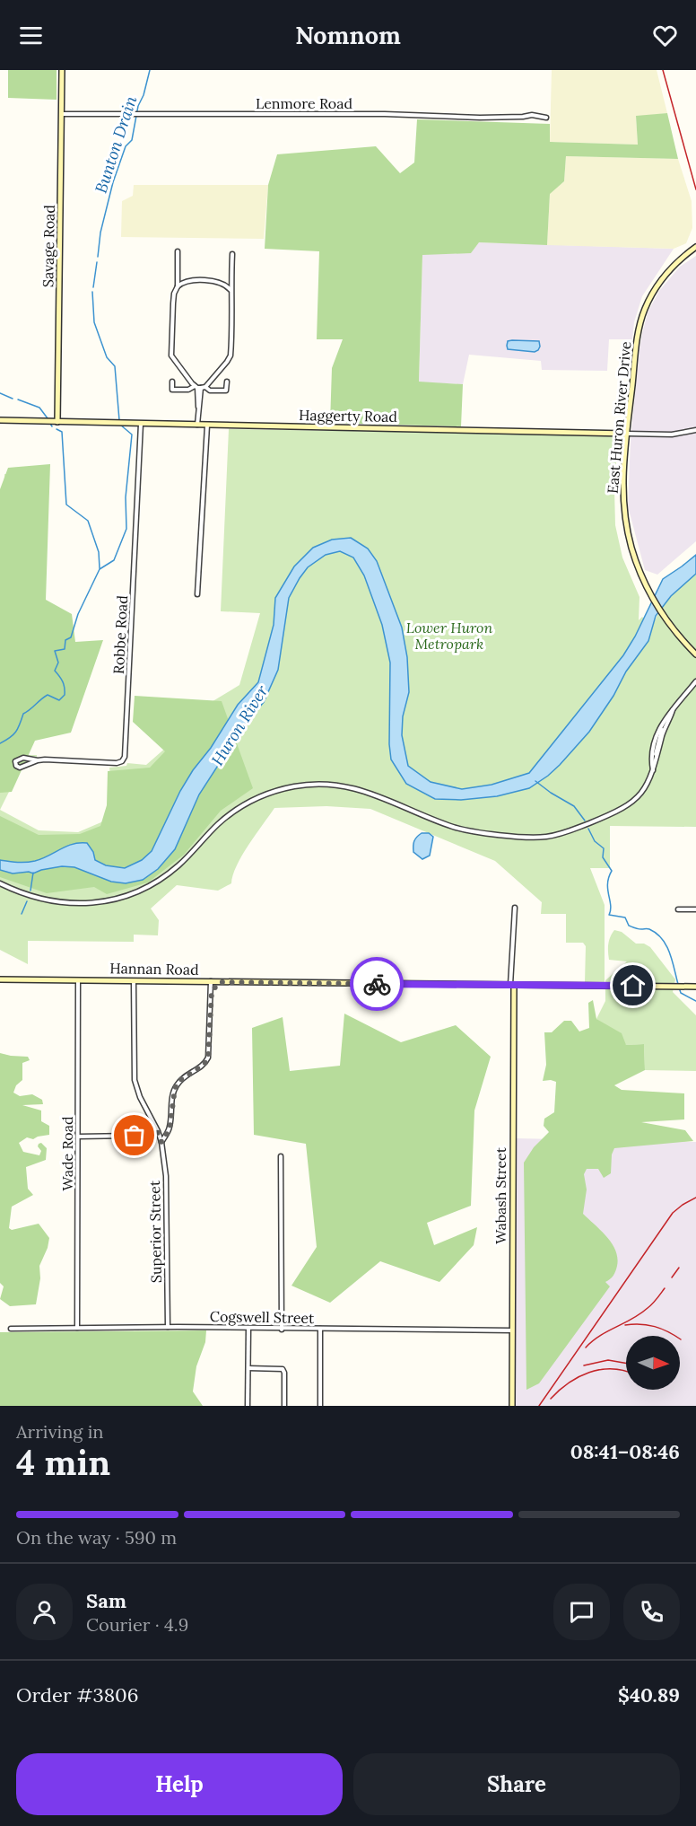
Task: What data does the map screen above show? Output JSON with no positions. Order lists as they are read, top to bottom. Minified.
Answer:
{"streets":{"street":["Lenmore Road","Savage Road","Haggerty Road","East Huron River Drive","Robbe Road","Hannan Road","Wade Road","Wabash Street","Superior Street","Cogswell Street"]},"crossings":[["Lenmore Road","Savage Road"],["Savage Road","Haggerty Road"],["Haggerty Road","East Huron River Drive"],["Haggerty Road","Robbe Road"],["Hannan Road","Wade Road"],["Hannan Road","Wabash Street"],["Hannan Road","Superior Street"],["Wade Road","Cogswell Street"],["Wabash Street","Cogswell Street"],["Superior Street","Cogswell Street"]],"water":["Bunton Drain","Huron River"],"parks":["Lower Huron Metropark"],"north":"right","page":{"header":"Nomnom","heading":["4 min","Arriving in","08:41–08:46"],"panel":["Sam","Courier · 4.9","Order #3806","$40.89"],"bar":"On the way · 590 m","buttons":["Help","Share"]}}
